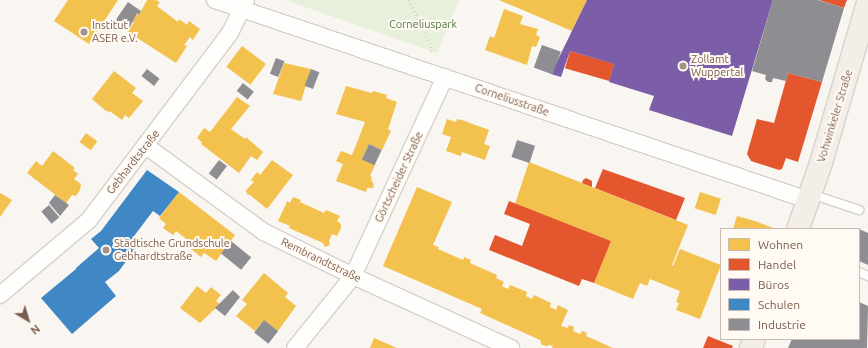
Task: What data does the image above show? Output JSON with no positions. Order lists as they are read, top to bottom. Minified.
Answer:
{"streets":{"main road":["Vohwinkeler Straße"],"street":["Corneliusstraße","Gebhardtstraße","Görtscheider Straße","Rembrandtstraße"]},"crossings":[["Corneliusstraße","Vohwinkeler Straße"],["Corneliusstraße","Gebhardtstraße"],["Corneliusstraße","Görtscheider Straße"],["Gebhardtstraße","Rembrandtstraße"],["Görtscheider Straße","Rembrandtstraße"]],"parks":["Corneliuspark"],"places":["Institut ASER e.V.","Zollamt Wuppertal","Städtische Grundschule Gebhardtstraße"],"legend":["Wohnen","Handel","Büros","Schulen","Industrie"],"north":"bottom right"}
